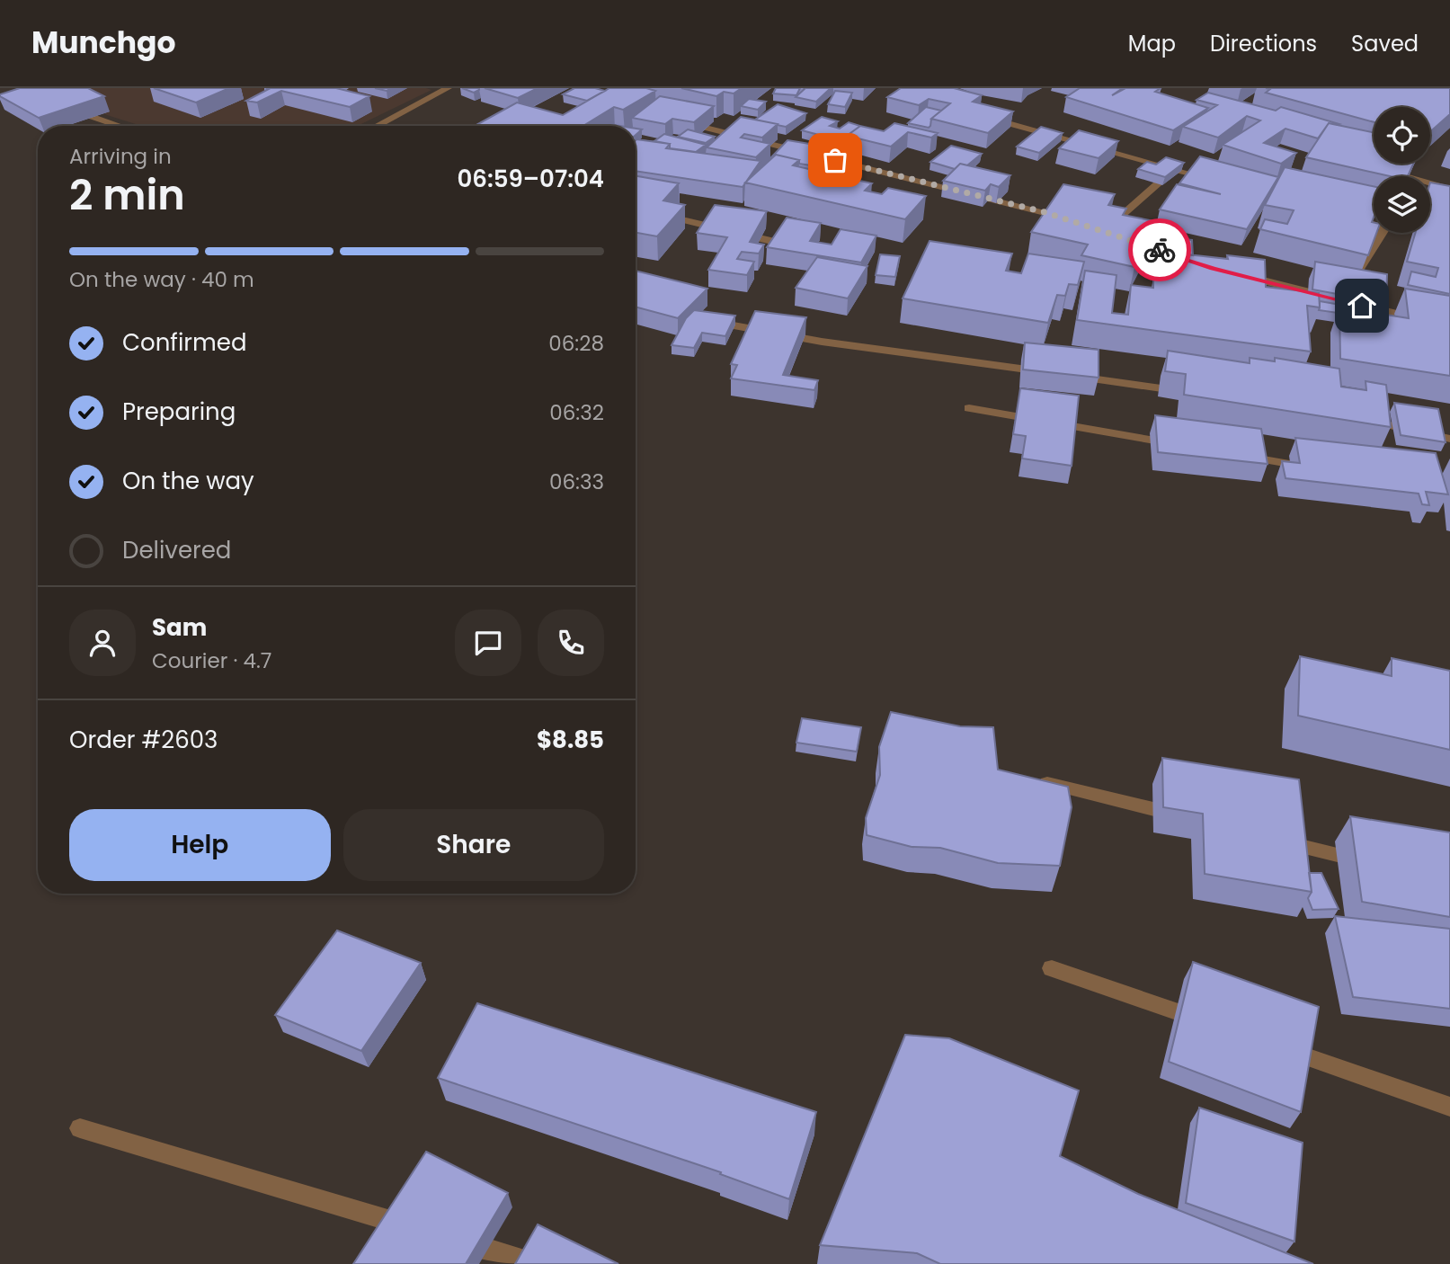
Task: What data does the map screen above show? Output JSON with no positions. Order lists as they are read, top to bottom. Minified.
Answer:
{"page":{"header":"Munchgo","nav":["Map","Directions","Saved"],"heading":["2 min","Arriving in","06:59–07:04"],"panel":["Sam","Courier · 4.7","Order #2603","$8.85"],"bar":"On the way · 40 m","list":[["Confirmed","06:28"],["Preparing","06:32"],["On the way","06:33"],"Delivered"],"buttons":["Help","Share"]}}
